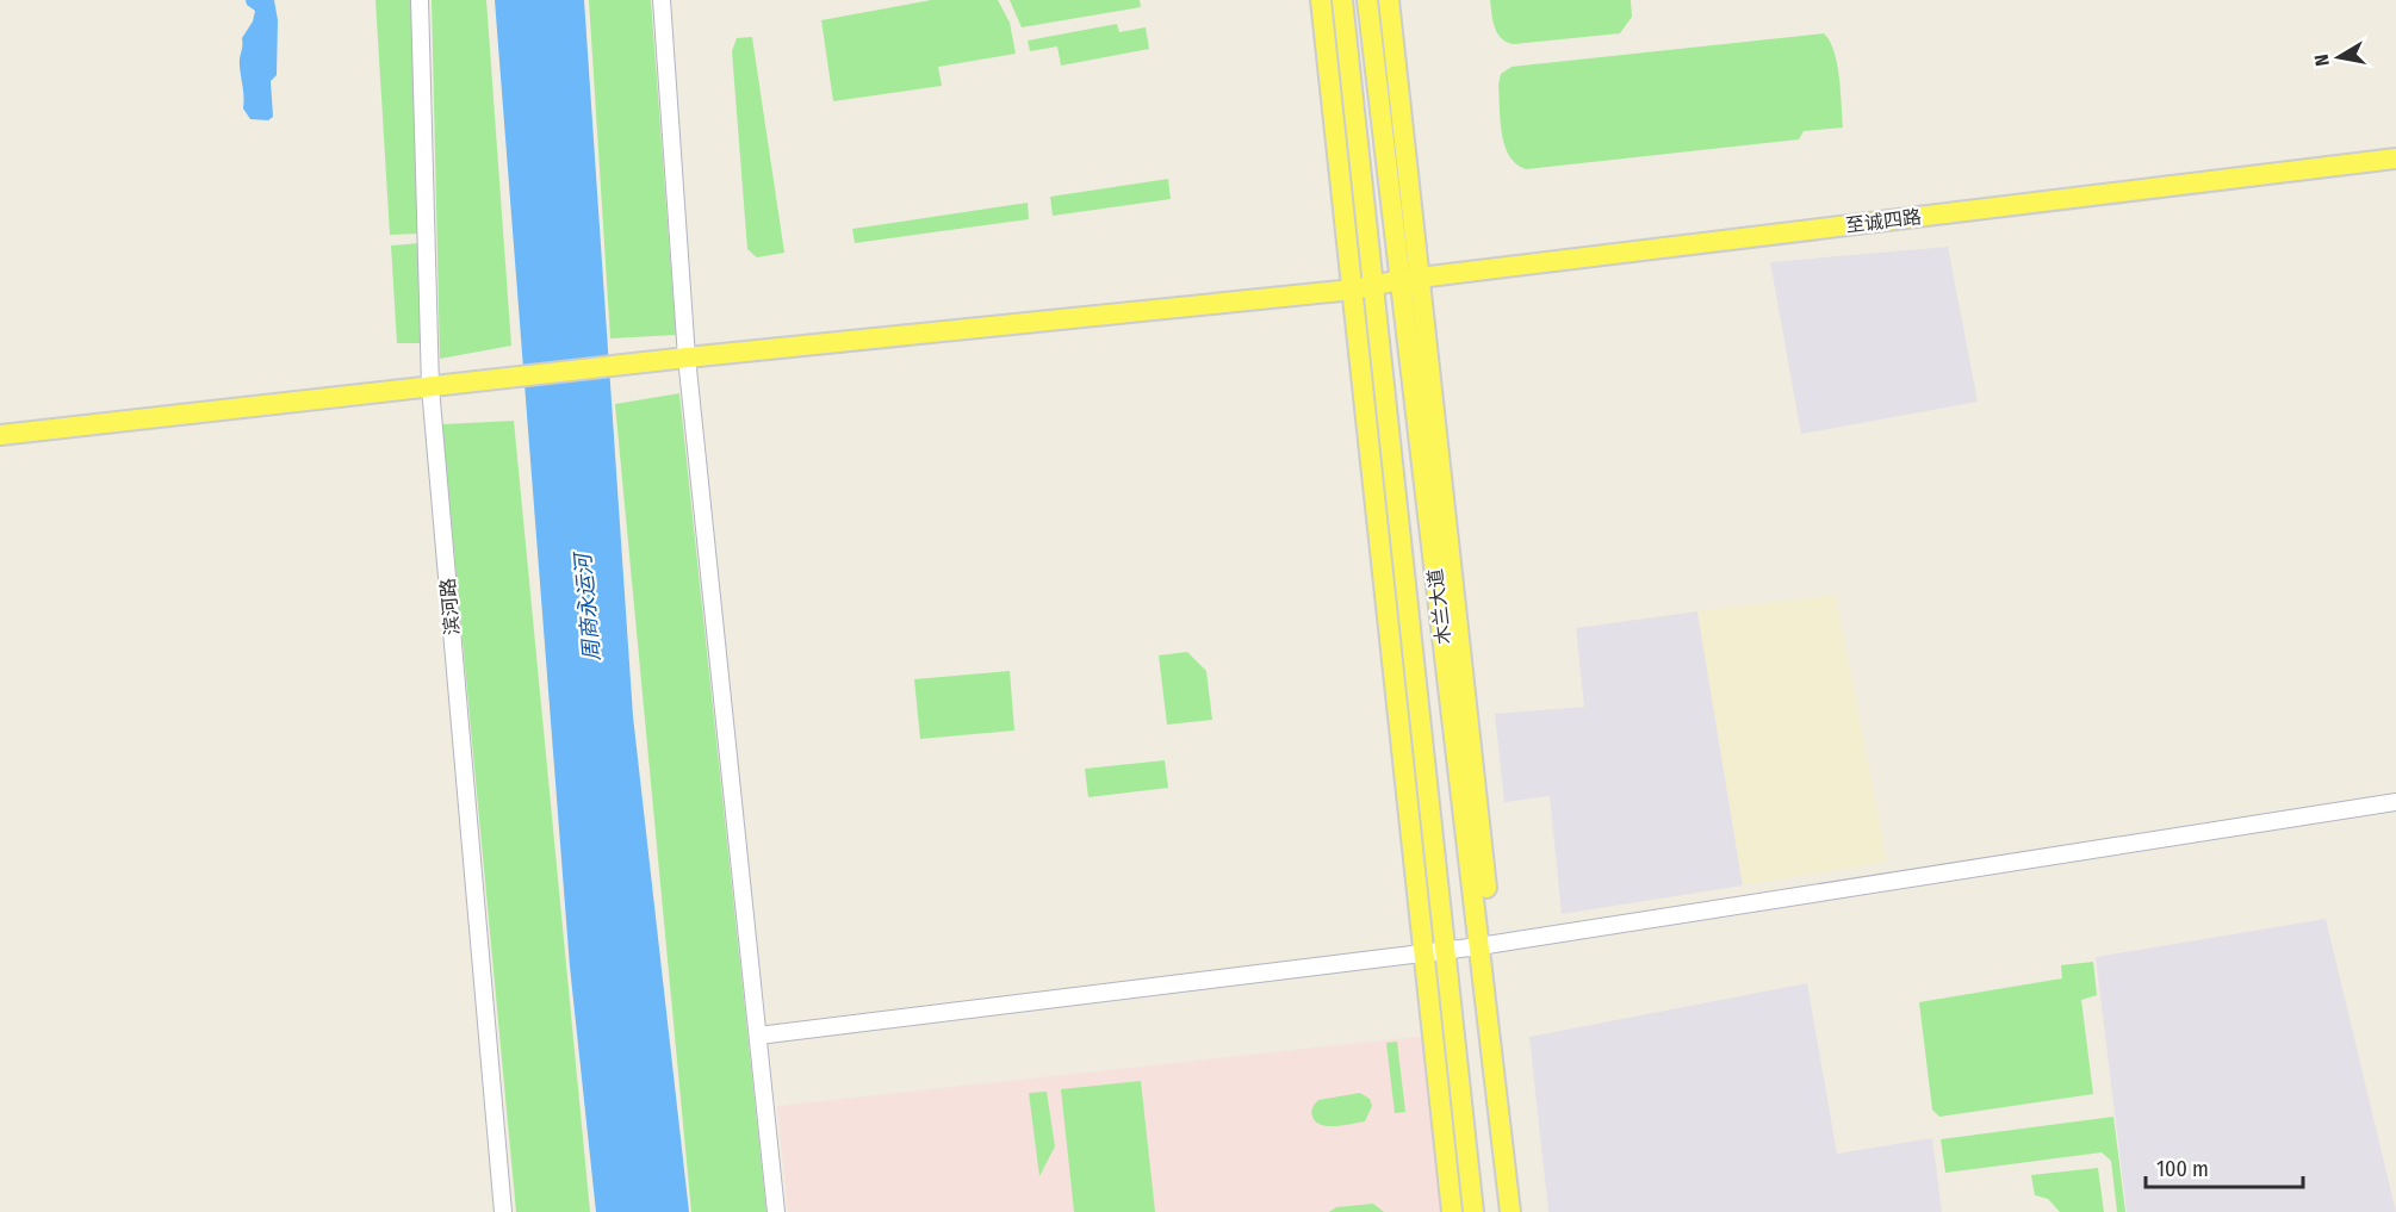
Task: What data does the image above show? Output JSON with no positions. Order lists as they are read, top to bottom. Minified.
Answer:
{"streets":{"main road":["至诚四路","木兰大道"],"street":["滨河路"]},"crossings":[["至诚四路","滨河路"],["至诚四路","木兰大道"]],"water":["周商永运河"],"scale_bar":"100 m","north":"left"}
